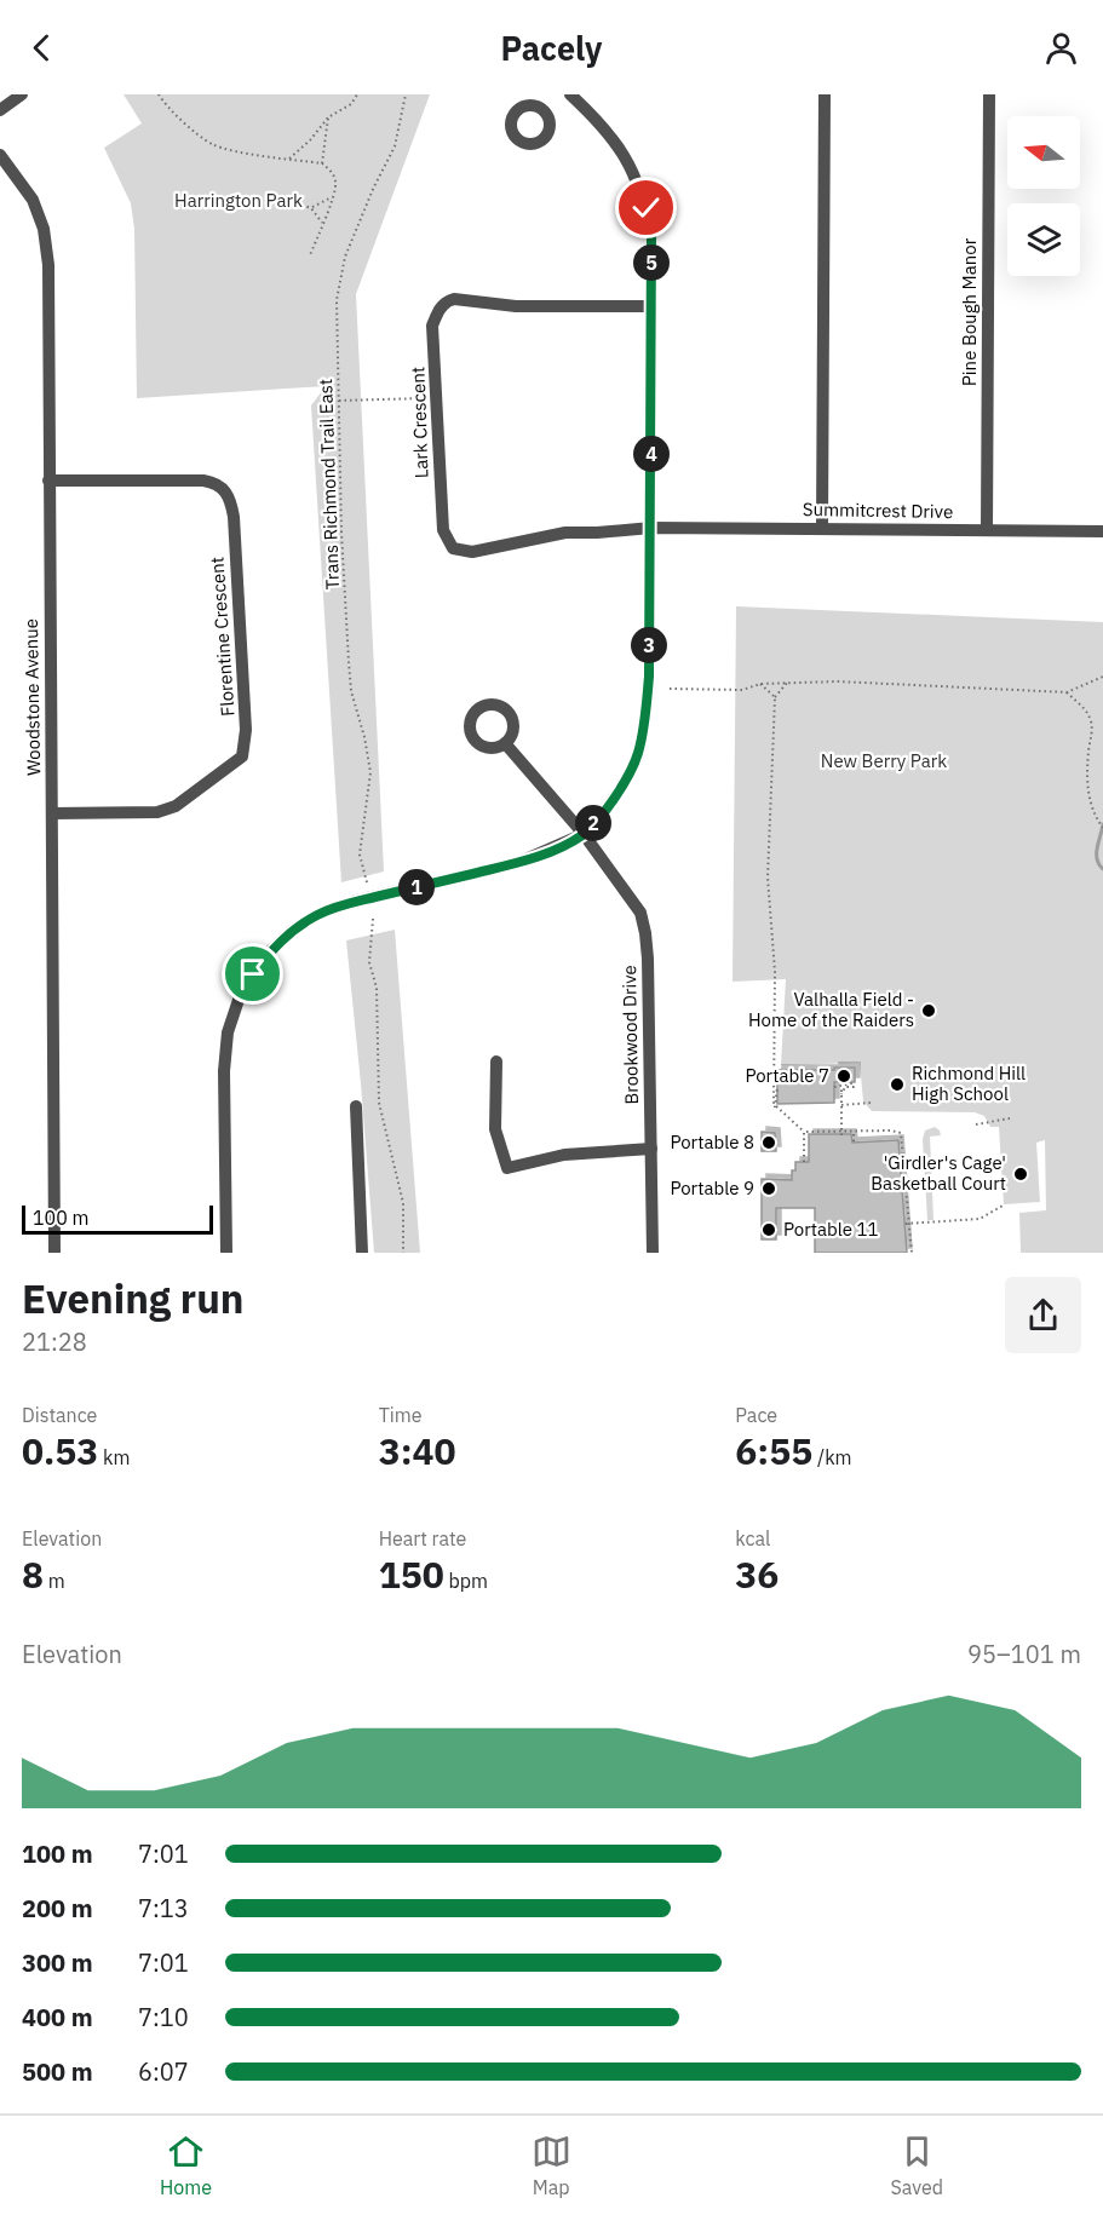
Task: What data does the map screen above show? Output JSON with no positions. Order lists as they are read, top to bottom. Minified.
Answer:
{"streets":{"street":["Pine Bough Manor","Lark Crescent","Summitcrest Drive","Florentine Crescent","Woodstone Avenue","Brookwood Drive"],"path":["Trans Richmond Trail East"]},"crossings":[["Pine Bough Manor","Summitcrest Drive"],["Lark Crescent","Summitcrest Drive"],["Florentine Crescent","Woodstone Avenue"]],"parks":["Harrington Park","New Berry Park"],"places":["Valhalla Field - Home of the Raiders","Portable 7","Richmond Hill High School","Portable 8","'Girdler's Cage' Basketball Court","Portable 9","Portable 11"],"scale_bar":"100 m","north":"left","page":{"header":"Pacely","pins":["5","4","3","2","1"],"scale":"100 m","heading":["Evening run","21:28"],"stats":[["Distance","0.53 km"],["Time","3:40"],["Pace","6:55 /km"],["Elevation","8 m"],["Heart rate","150 bpm"],["kcal","36"]],"chart":["Elevation","95–101 m"],"list":[{"name":"100 m","note":"7:01"},{"name":"200 m","note":"7:13"},{"name":"300 m","note":"7:01"},{"name":"400 m","note":"7:10"},{"name":"500 m","note":"6:07"}],"tabs":["Home","Map","Saved"]}}
